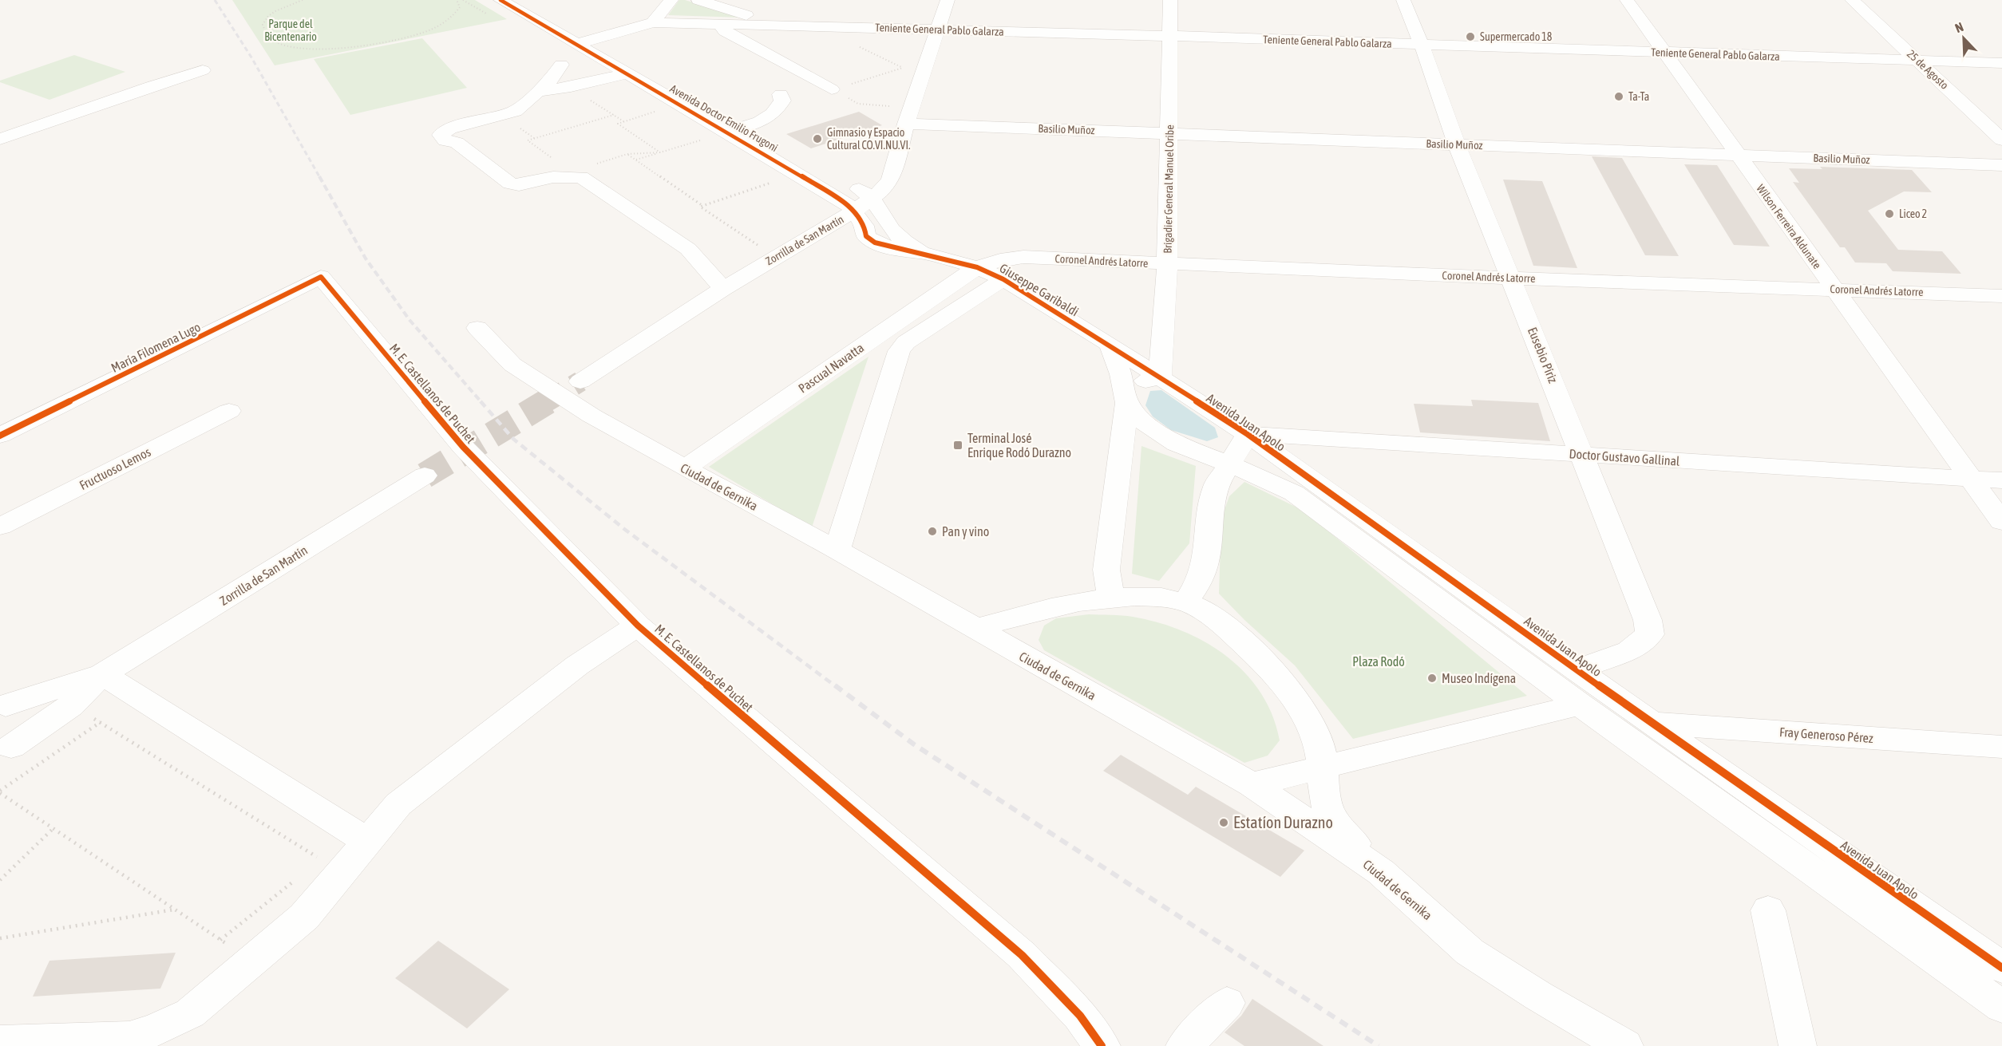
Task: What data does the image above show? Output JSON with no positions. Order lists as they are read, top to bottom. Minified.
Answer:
{"streets":{"street":["Teniente General Pablo Galarza","25 de Agosto","Avenida Doctor Emilio Frugoni","Basilio Muñoz","Brigadier General Manuel Oribe","Wilson Ferreira Aldunate","Zorrilla de San Martín","Coronel Andrés Latorre","Giuseppe Garibaldi","María Filomena Lugo","Eusebio Píriz","Pascual Navatta","M. E. Castellanos de Puchet","Avenida Juan Apolo","Doctor Gustavo Gallinal","Fructuoso Lemos","Ciudad de Gernika","Fray Generoso Pérez"]},"crossings":[["Teniente General Pablo Galarza","25 de Agosto"],["Teniente General Pablo Galarza","Avenida Doctor Emilio Frugoni"],["Teniente General Pablo Galarza","Brigadier General Manuel Oribe"],["Teniente General Pablo Galarza","Wilson Ferreira Aldunate"],["Teniente General Pablo Galarza","Zorrilla de San Martín"],["Teniente General Pablo Galarza","Eusebio Píriz"],["Avenida Doctor Emilio Frugoni","Zorrilla de San Martín"],["Avenida Doctor Emilio Frugoni","Giuseppe Garibaldi"],["Basilio Muñoz","Brigadier General Manuel Oribe"],["Basilio Muñoz","Wilson Ferreira Aldunate"],["Basilio Muñoz","Zorrilla de San Martín"],["Basilio Muñoz","Eusebio Píriz"],["Brigadier General Manuel Oribe","Coronel Andrés Latorre"],["Brigadier General Manuel Oribe","Avenida Juan Apolo"],["Wilson Ferreira Aldunate","Coronel Andrés Latorre"],["Wilson Ferreira Aldunate","Doctor Gustavo Gallinal"],["Coronel Andrés Latorre","Giuseppe Garibaldi"],["Coronel Andrés Latorre","Eusebio Píriz"],["Coronel Andrés Latorre","Pascual Navatta"],["Giuseppe Garibaldi","Pascual Navatta"],["Giuseppe Garibaldi","Avenida Juan Apolo"],["María Filomena Lugo","M. E. Castellanos de Puchet"],["Eusebio Píriz","Avenida Juan Apolo"],["Eusebio Píriz","Doctor Gustavo Gallinal"],["Pascual Navatta","Ciudad de Gernika"],["Avenida Juan Apolo","Doctor Gustavo Gallinal"],["Avenida Juan Apolo","Fray Generoso Pérez"]],"parks":["Parque del Bicentenario","Plaza Rodó"],"places":{"other":["Supermercado 18","Ta-Ta","Gimnasio y Espacio Cultural CO.VI.NU.VI.","Liceo 2","Pan y vino","Museo Indígena","Estatíon Durazno"],"transit":["Terminal José Enrique Rodó Durazno"]},"north":"top left"}
